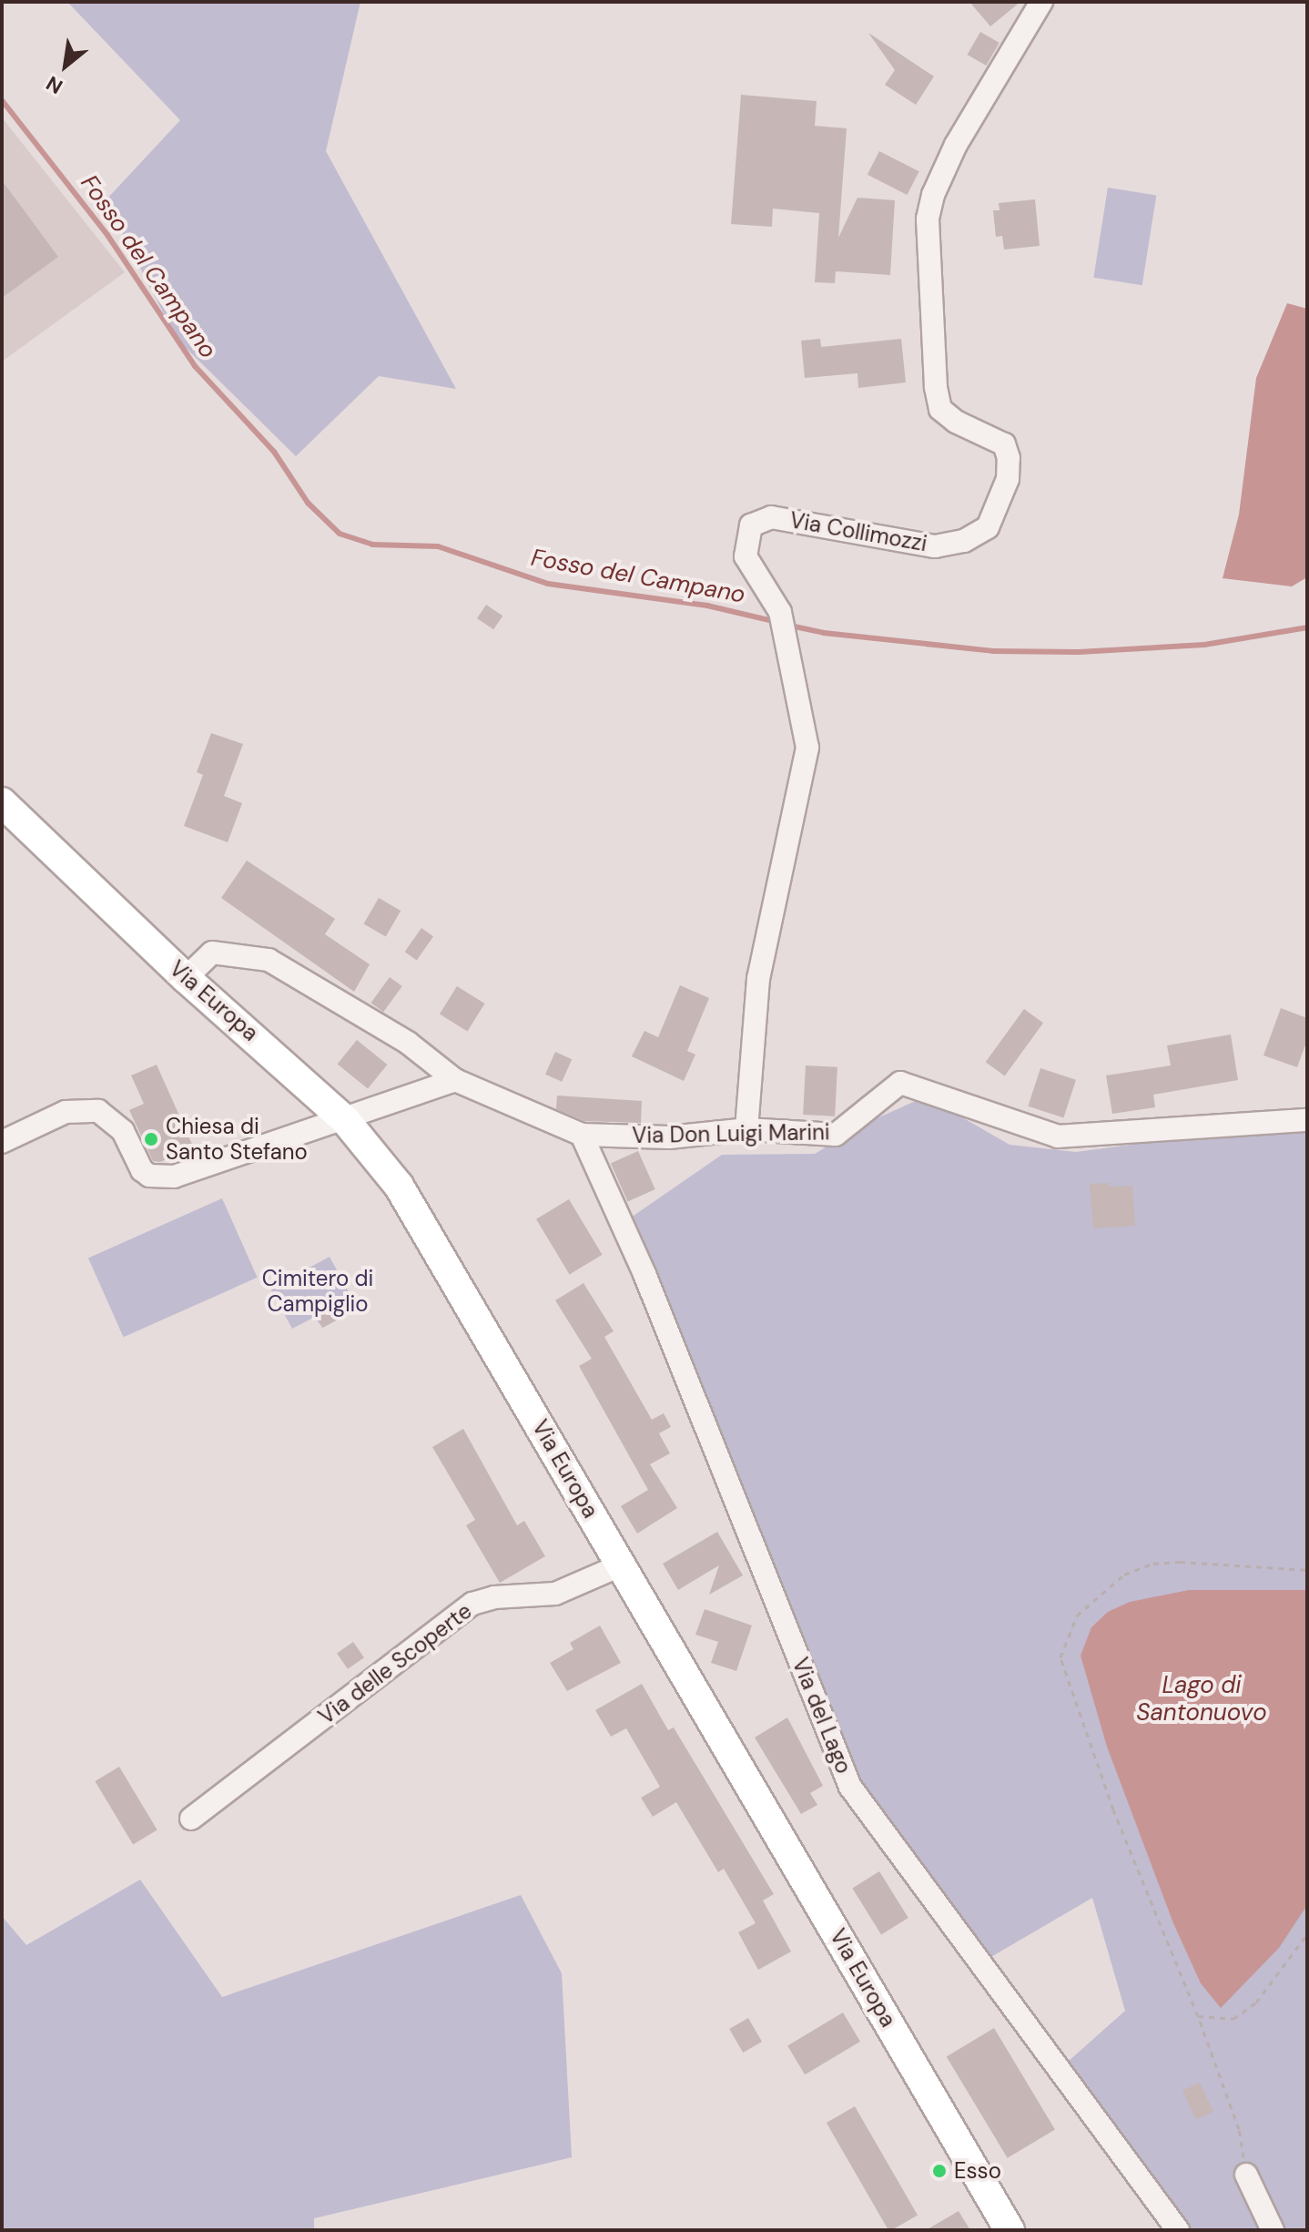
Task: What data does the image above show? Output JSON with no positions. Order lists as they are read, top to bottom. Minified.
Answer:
{"streets":{"main road":["Via Europa"],"street":["Via Collimozzi","Via Don Luigi Marini","Via delle Scoperte","Via del Lago"]},"crossings":[["Via Collimozzi","Via Don Luigi Marini"],["Via Europa","Via Don Luigi Marini"],["Via Europa","Via delle Scoperte"],["Via Don Luigi Marini","Via del Lago"]],"water":["Fosso del Campano","Lago di Santonuovo"],"parks":["Cimitero di Campiglio"],"places":["Chiesa di Santo Stefano","Esso"],"north":"bottom left"}
